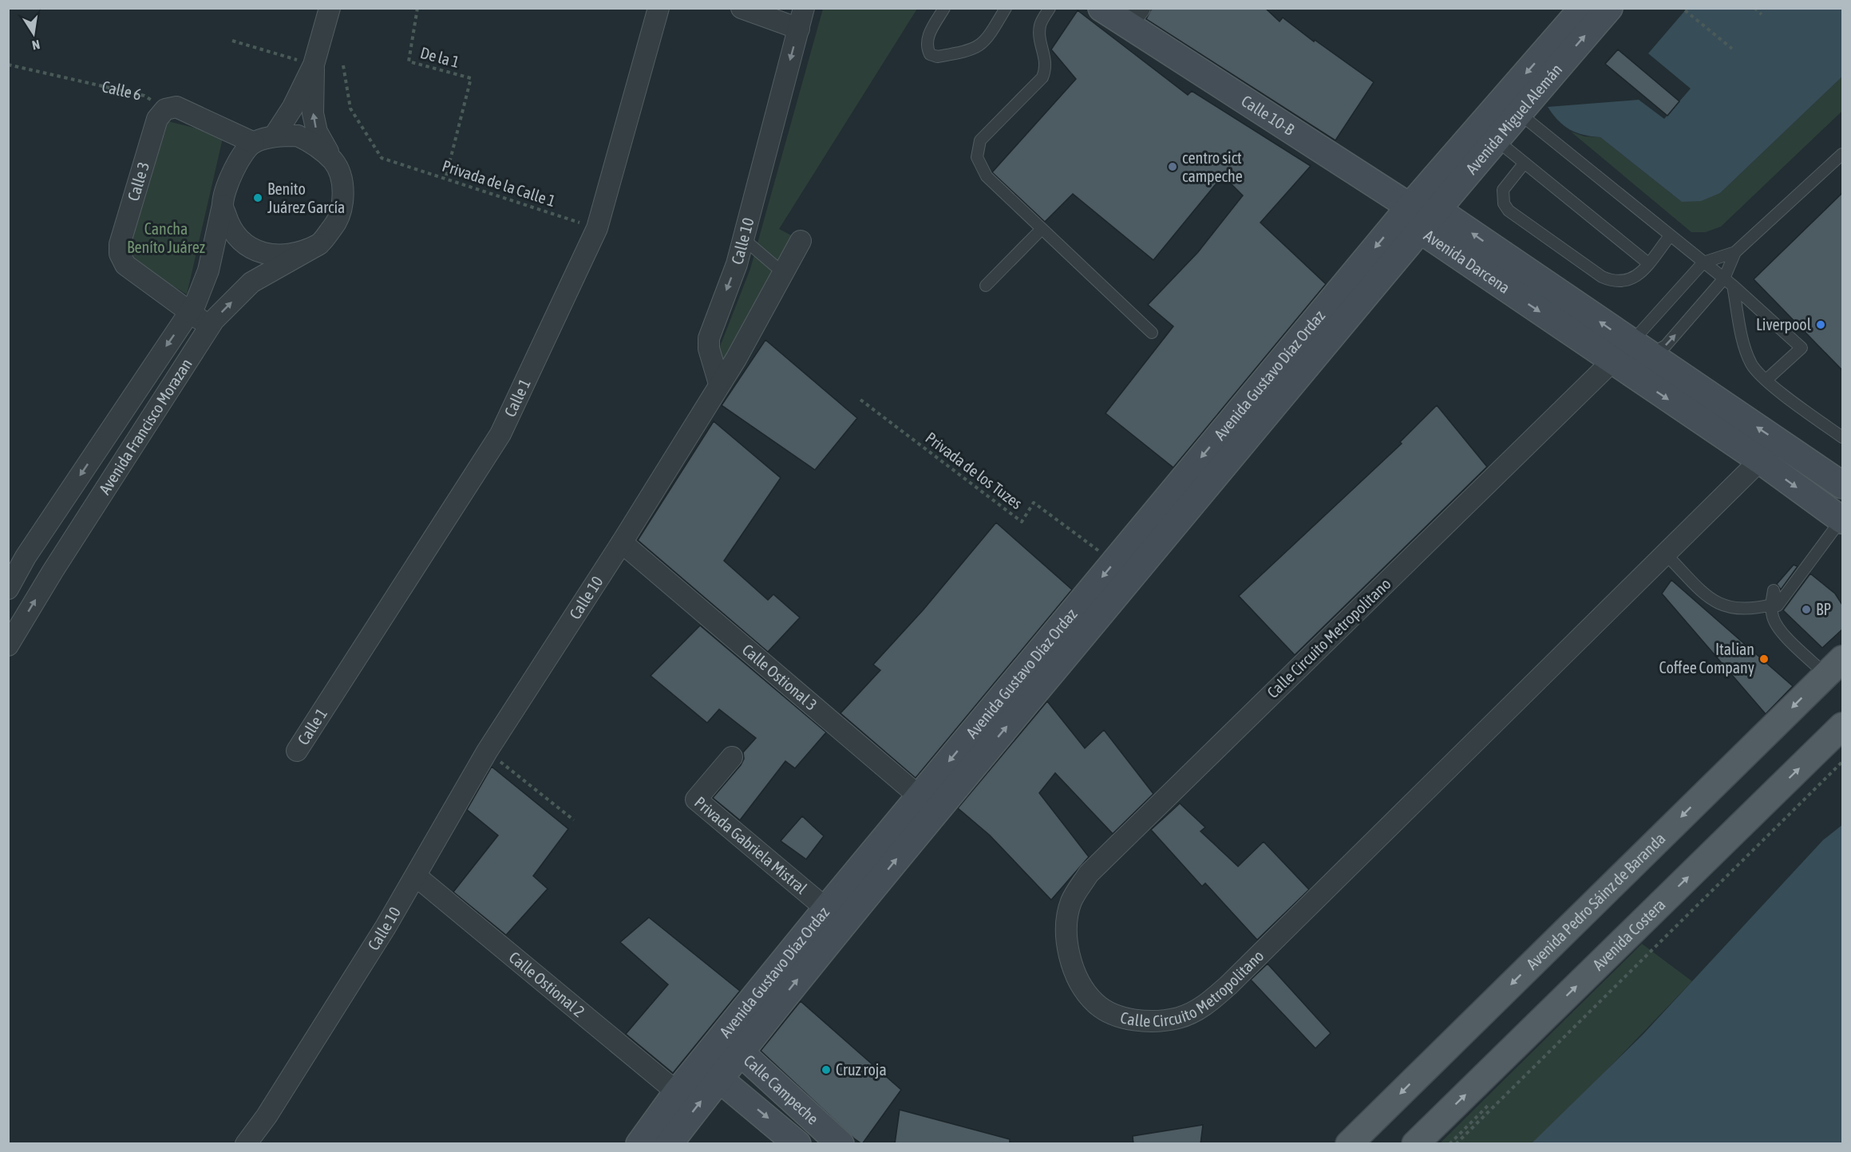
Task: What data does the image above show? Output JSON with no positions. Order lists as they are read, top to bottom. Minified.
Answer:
{"streets":{"main road":["Avenida Pedro Sáinz de Baranda","Avenida Costera"],"street":["Calle 10-B","Avenida Miguel Alemán","Calle 3","Calle 10","Avenida Darcena","Avenida Gustavo Díaz Ordaz","Calle 1","Avenida Francisco Morazan","Calle Circuito Metropolitano","Calle Ostional 3","Privada Gabriela Mistral","Calle Ostional 2","Calle Campeche"],"path":["De la 1","Calle 6","Privada de la Calle 1","Privada de los Tuzes"]},"crossings":[["De la 1","Privada de la Calle 1"],["Calle 6","Calle 3"],["Calle 10-B","Avenida Miguel Alemán"],["Calle 10-B","Avenida Darcena"],["Calle 10-B","Avenida Gustavo Díaz Ordaz"],["Avenida Miguel Alemán","Avenida Darcena"],["Avenida Miguel Alemán","Avenida Gustavo Díaz Ordaz"],["Calle 3","Avenida Francisco Morazan"],["Privada de la Calle 1","Calle 1"],["Calle 10","Calle Ostional 3"],["Calle 10","Calle Ostional 2"],["Avenida Darcena","Avenida Gustavo Díaz Ordaz"],["Avenida Darcena","Calle Circuito Metropolitano"],["Avenida Gustavo Díaz Ordaz","Privada de los Tuzes"],["Avenida Gustavo Díaz Ordaz","Calle Ostional 3"],["Avenida Gustavo Díaz Ordaz","Privada Gabriela Mistral"],["Avenida Gustavo Díaz Ordaz","Calle Ostional 2"],["Avenida Gustavo Díaz Ordaz","Calle Campeche"]],"one_way":["Avenida Pedro Sáinz de Baranda","Avenida Costera"],"parks":["Cancha Beníto Juárez"],"places":["centro sict campeche","Benito Juárez García","Liverpool","BP","Italian Coffee Company","Cruz roja"],"north":"bottom"}
